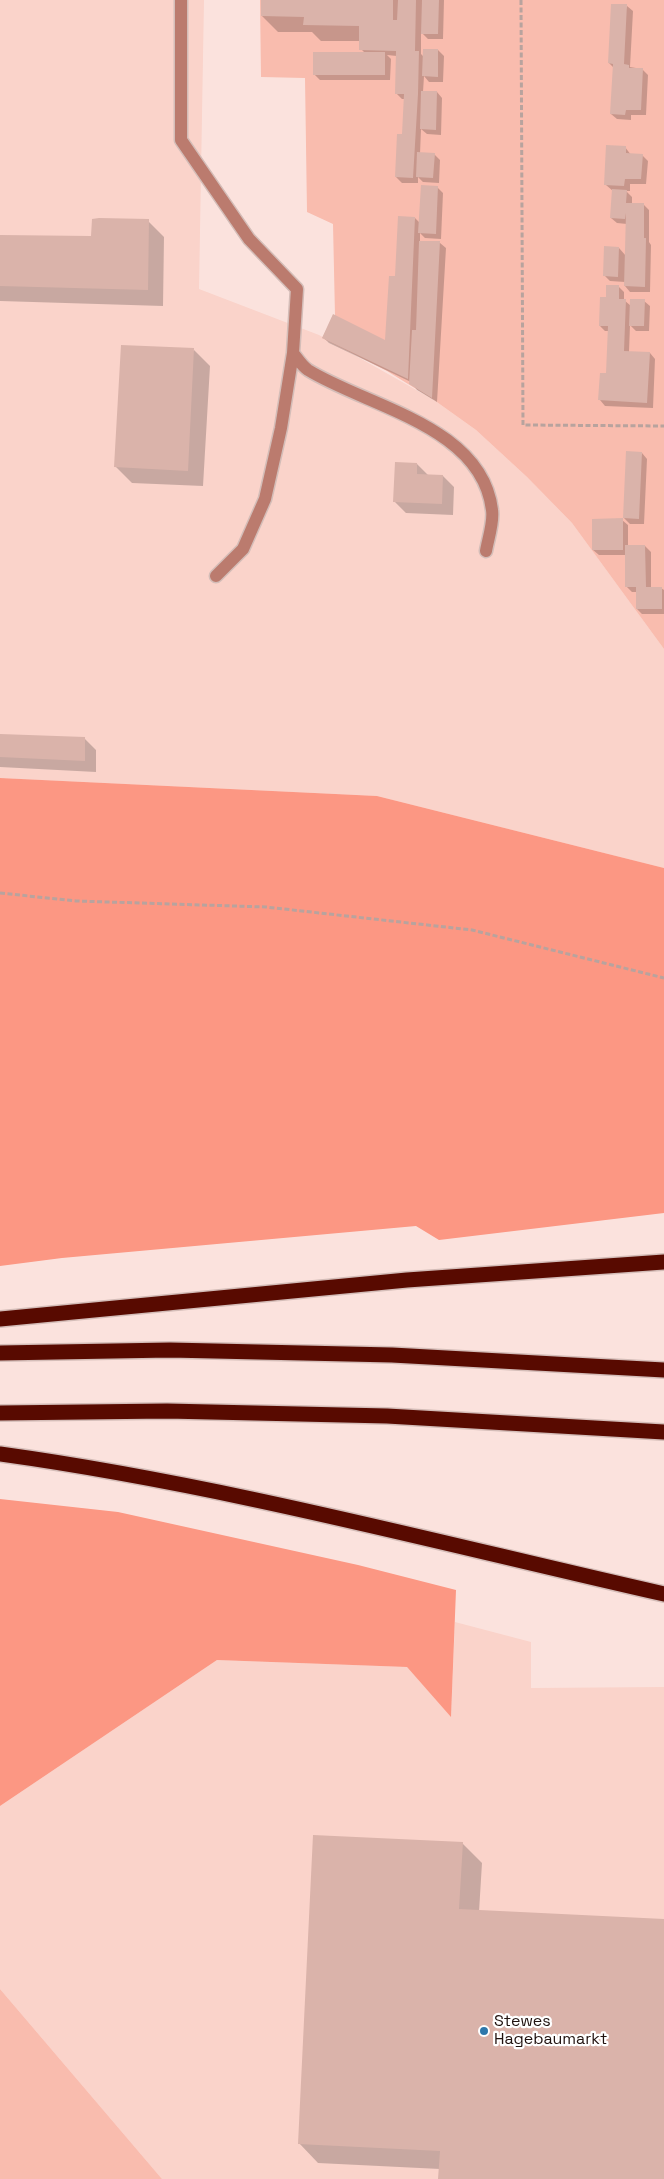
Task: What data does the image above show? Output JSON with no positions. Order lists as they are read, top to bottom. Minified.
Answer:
{"places":["Stewes Hagebaumarkt"]}
